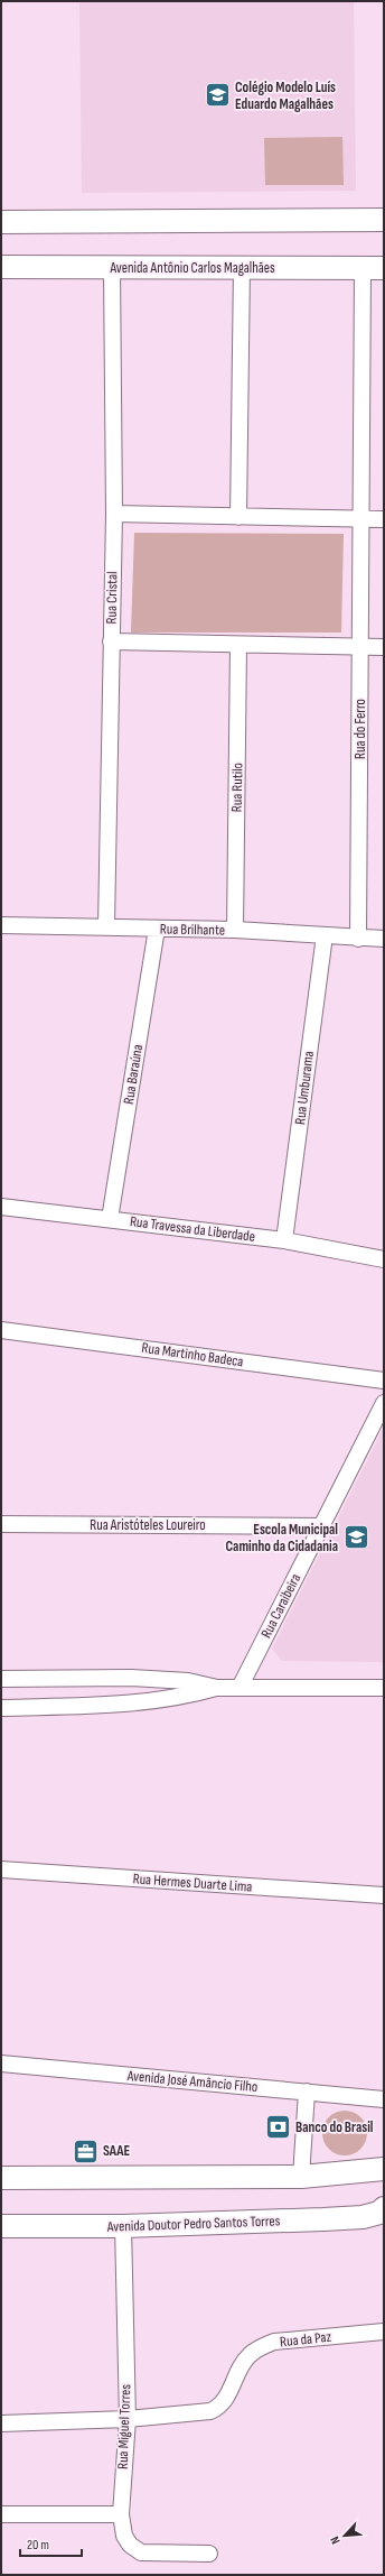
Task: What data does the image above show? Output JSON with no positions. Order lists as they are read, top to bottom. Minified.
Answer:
{"streets":{"street":["Avenida Antônio Carlos Magalhães","Rua Cristal","Rua do Ferro","Rua Rutilo","Rua Brilhante","Rua Baraúna","Rua Umburama","Rua Travessa da Liberdade","Rua Martinho Badeca","Rua Aristóteles Loureiro","Rua Caraibeira","Rua Hermes Duarte Lima","Avenida José Amâncio Filho","Avenida Doutor Pedro Santos Torres","Rua da Paz","Rua Miguel Torres"]},"crossings":[["Avenida Antônio Carlos Magalhães","Rua Cristal"],["Avenida Antônio Carlos Magalhães","Rua do Ferro"],["Rua Cristal","Rua Brilhante"],["Rua do Ferro","Rua Brilhante"],["Rua Rutilo","Rua Brilhante"],["Rua Brilhante","Rua Baraúna"],["Rua Brilhante","Rua Umburama"],["Rua Baraúna","Rua Travessa da Liberdade"],["Rua Umburama","Rua Travessa da Liberdade"],["Rua Aristóteles Loureiro","Rua Caraibeira"],["Avenida Doutor Pedro Santos Torres","Rua Miguel Torres"],["Rua da Paz","Rua Miguel Torres"]],"places":{"school or university":["Colégio Modelo Luís Eduardo Magalhães","Escola Municipal Caminho da Cidadania"],"bank":["Banco do Brasil"],"office":["SAAE"]},"scale_bar":"20 m","north":"bottom left"}
